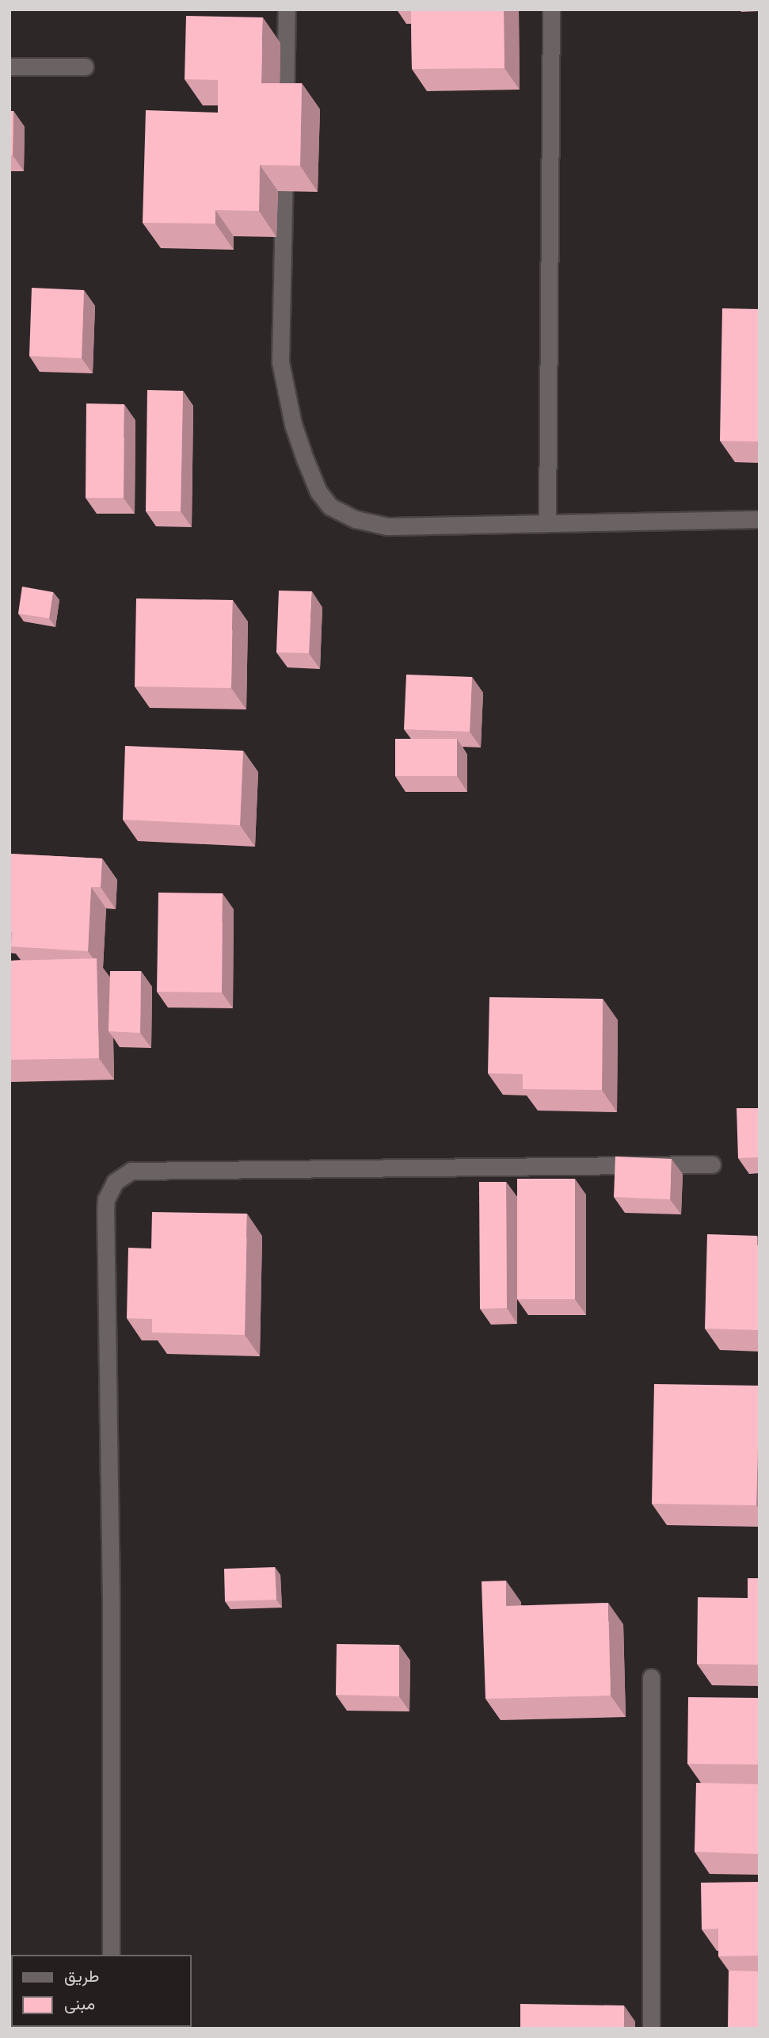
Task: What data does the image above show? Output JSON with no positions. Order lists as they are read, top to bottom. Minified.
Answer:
{"legend":["طريق","مبنى"]}
